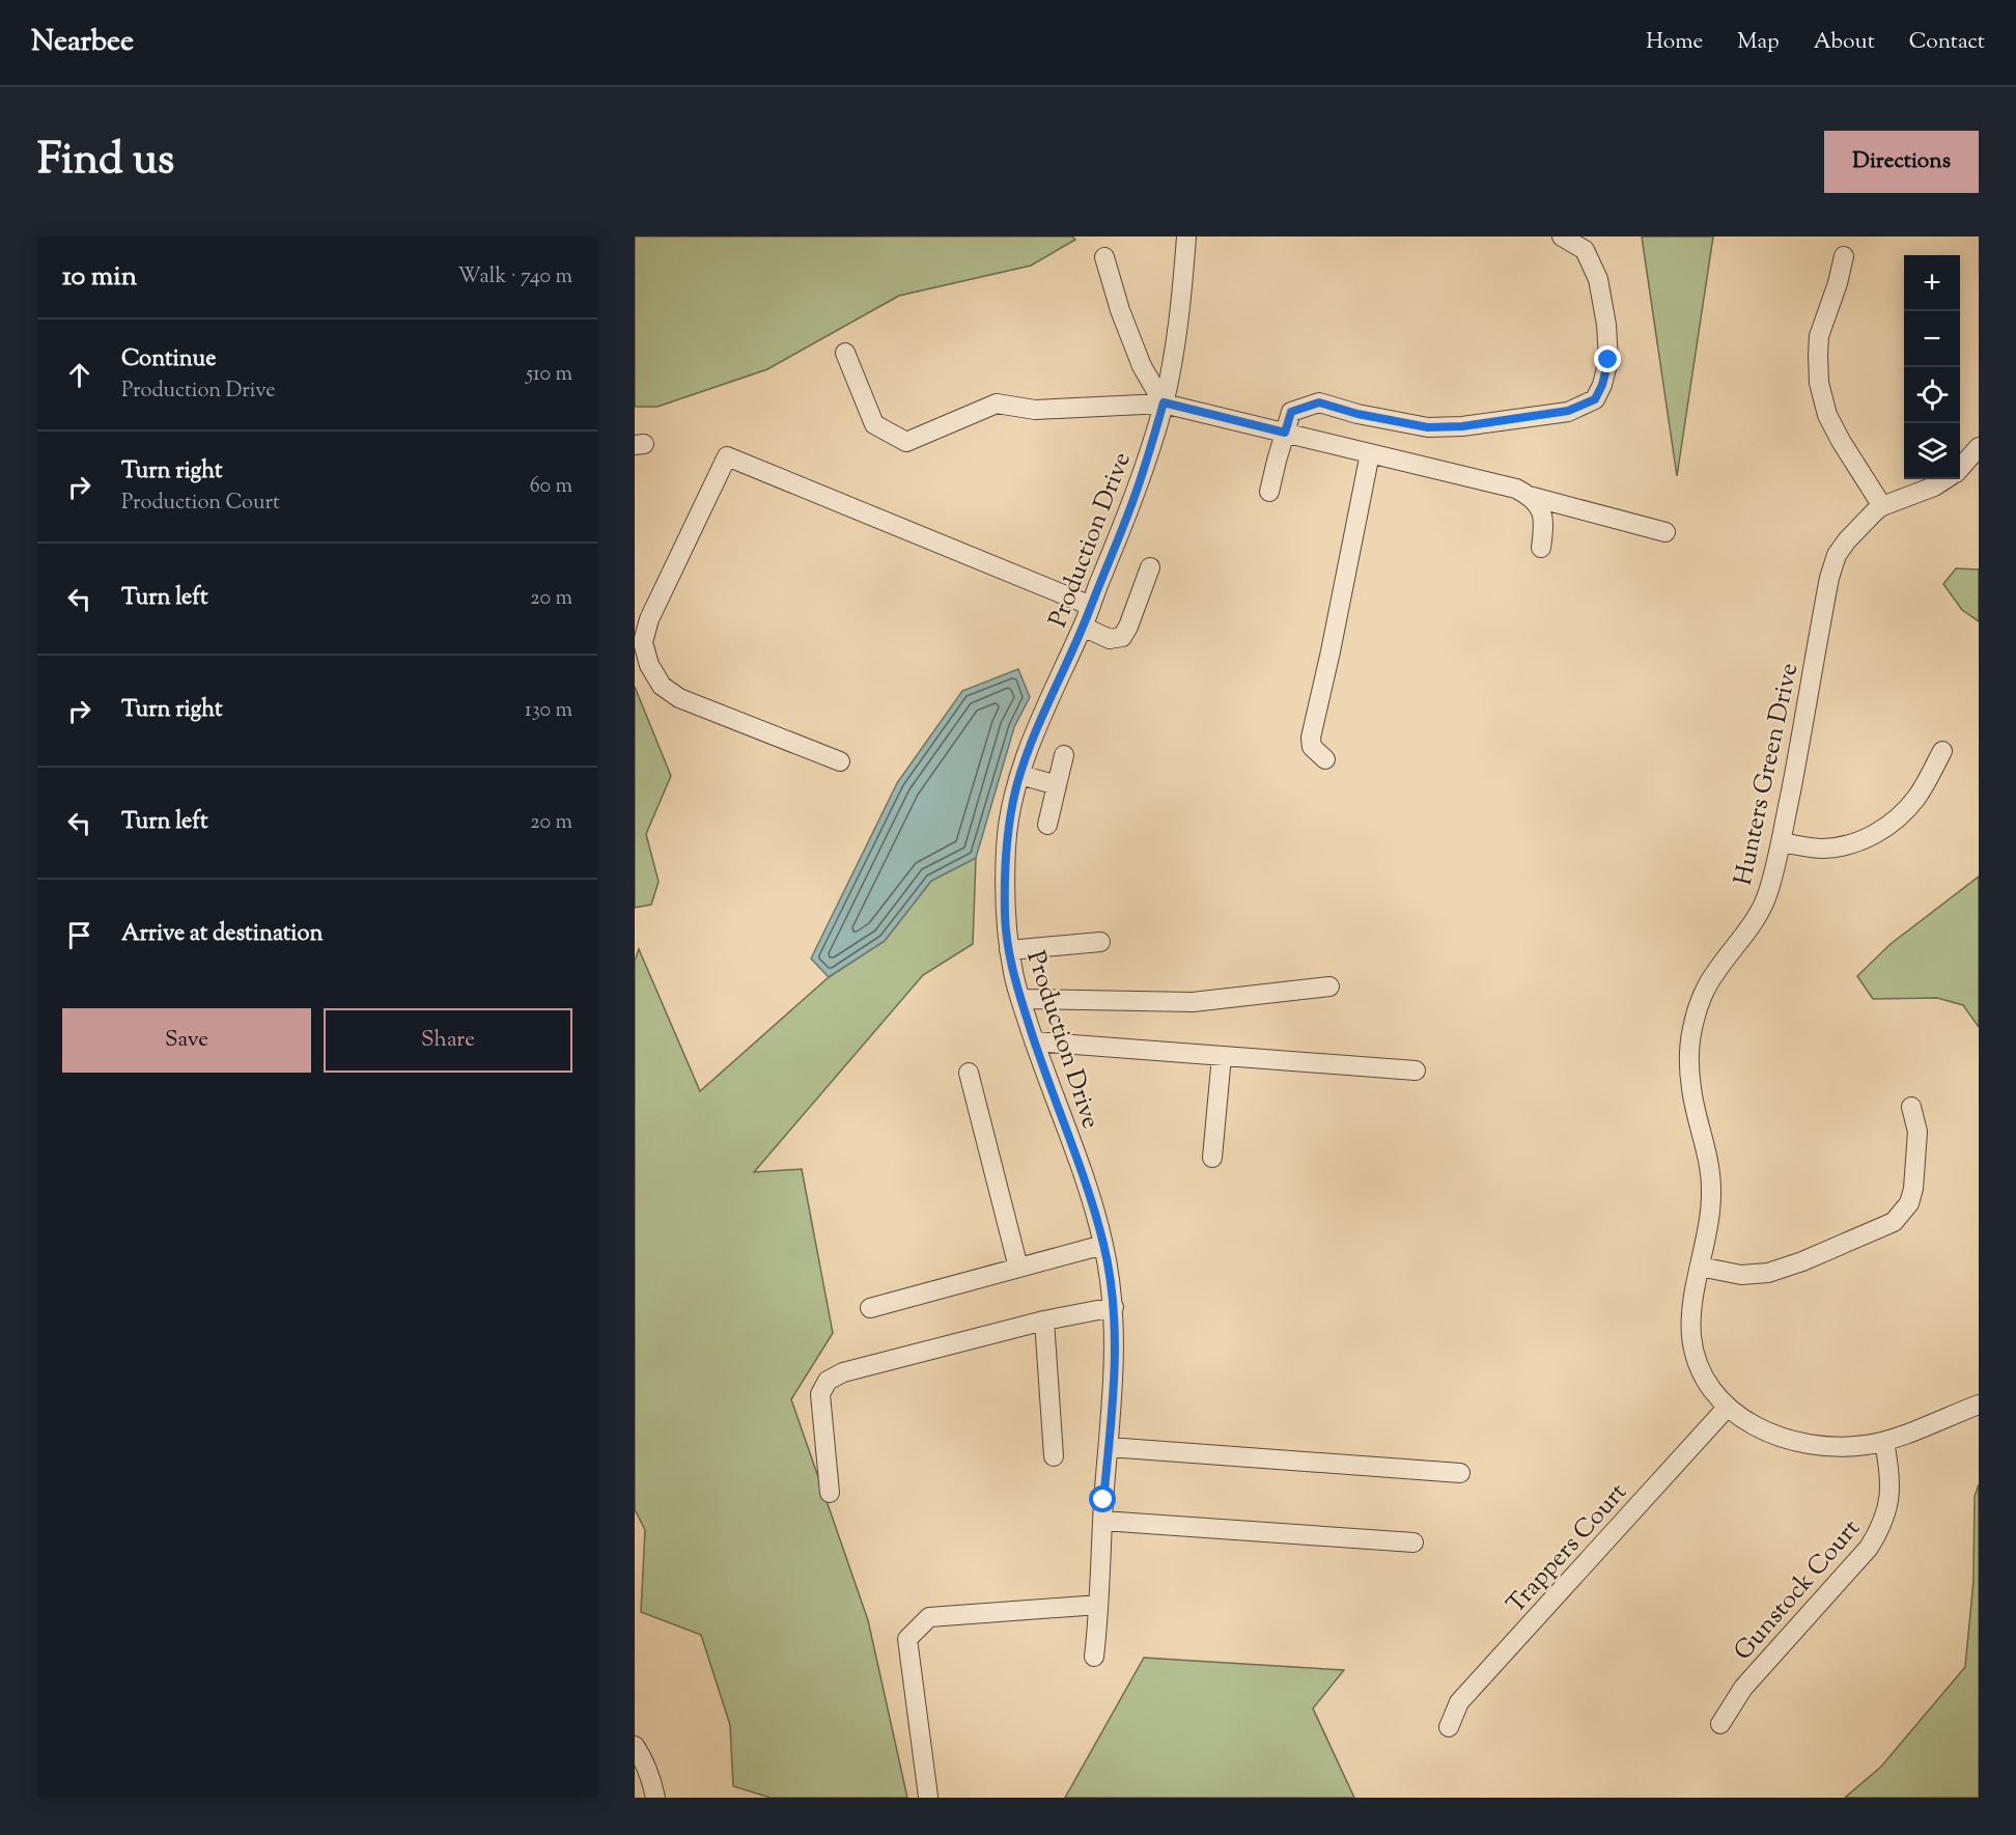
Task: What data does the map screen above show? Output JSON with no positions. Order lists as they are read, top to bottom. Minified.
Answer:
{"streets":{"street":["Production Drive","Hunters Green Drive","Trappers Court","Gunstock Court"]},"crossings":[["Hunters Green Drive","Trappers Court"],["Hunters Green Drive","Gunstock Court"]],"page":{"header":"Nearbee","nav":["Home","Map","About","Contact"],"title":"Find us","buttons":["Directions",["Save","Share"]],"heading":["10 min","Walk · 740 m"],"map_buttons":["+","−"],"list":[["Continue","Production Drive","510 m"],["Turn right","Production Court","60 m"],["Turn left","20 m"],["Turn right","130 m"],["Turn left","20 m"],"Arrive at destination"]}}
